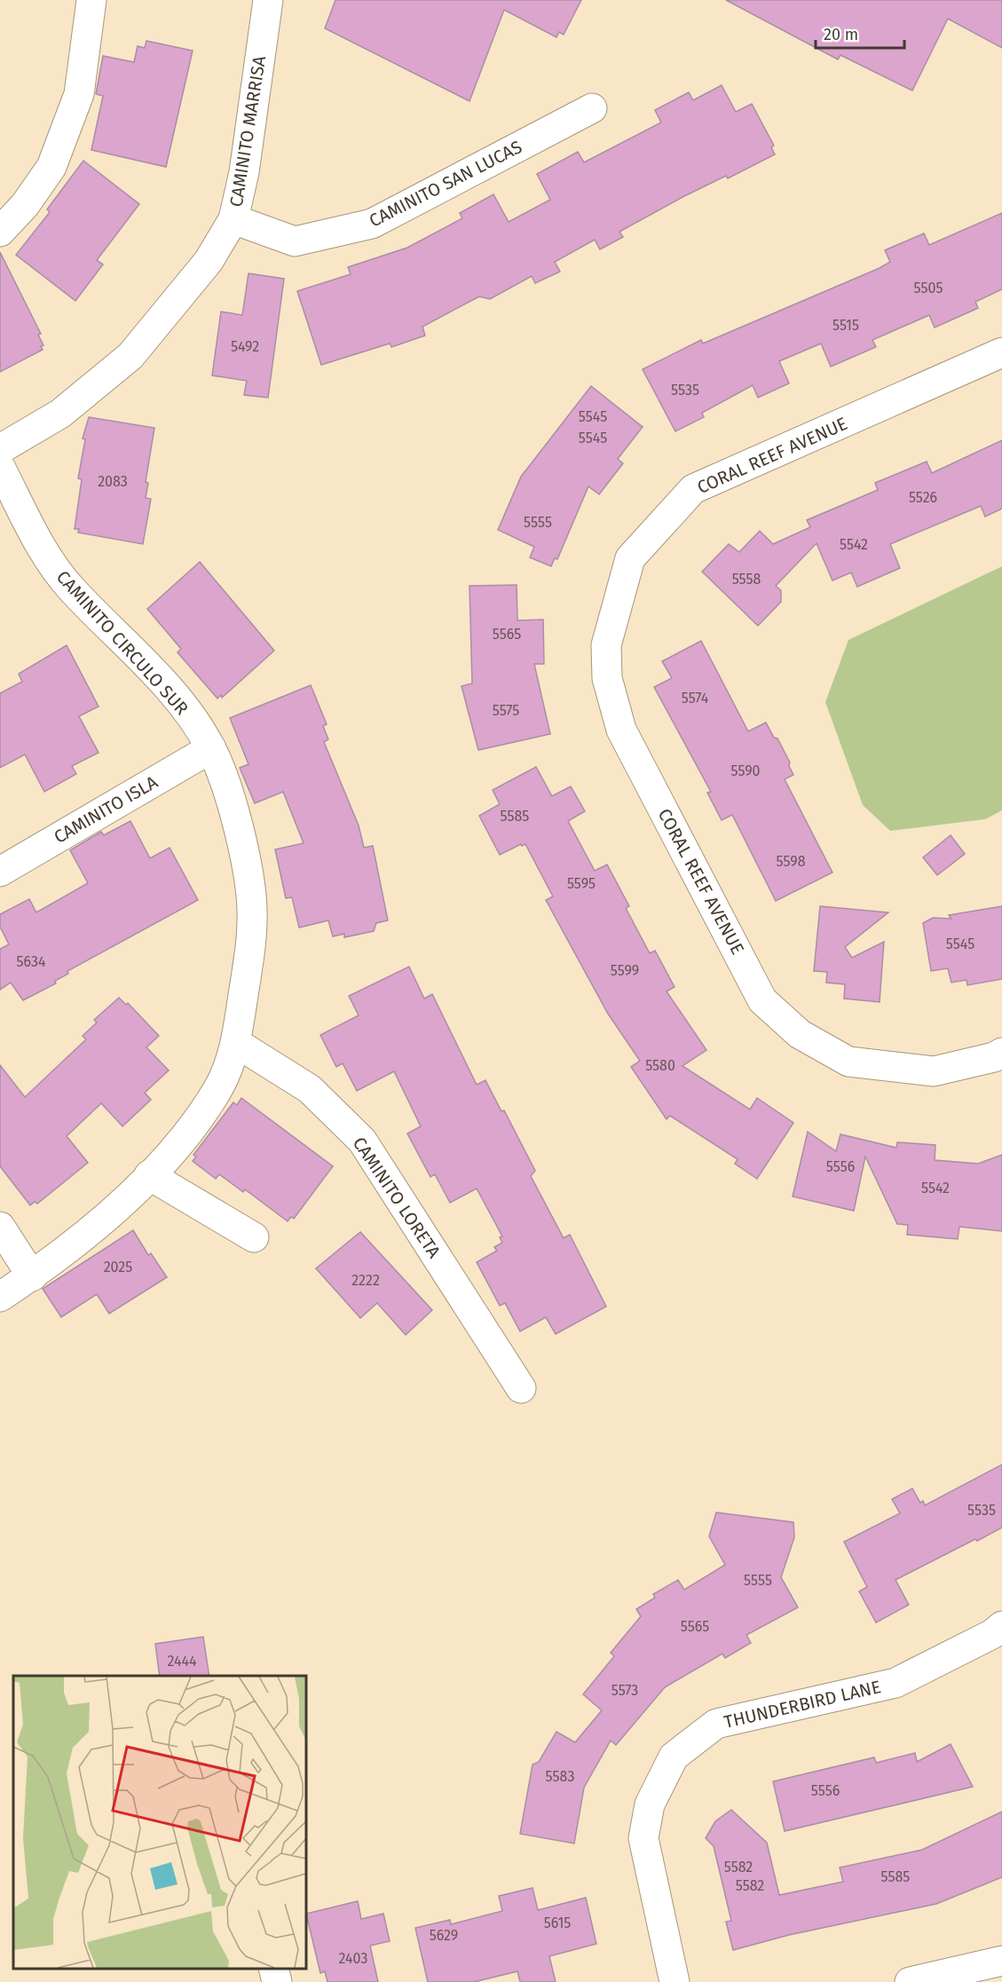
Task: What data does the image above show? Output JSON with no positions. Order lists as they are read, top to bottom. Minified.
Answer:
{"streets":{"street":["CAMINITO MARRISA","CAMINITO SAN LUCAS","CORAL REEF AVENUE","CAMINITO CIRCULO SUR","CAMINITO ISLA","CAMINITO LORETA","THUNDERBIRD LANE"]},"crossings":[["CAMINITO MARRISA","CAMINITO SAN LUCAS"],["CAMINITO CIRCULO SUR","CAMINITO ISLA"],["CAMINITO CIRCULO SUR","CAMINITO LORETA"]],"house_numbers":["5505","5515","5492","5535","5545","5545","2083","5526","5555","5542","5558","5565","5574","5575","5590","5585","5598","5595","5545","5634","5599","5580","5556","5542","2025","2222","5535","5555","5565","2444","5573","5583","5556","5582","5585","5582","5615","5629","2403"],"scale_bar":"20 m"}
